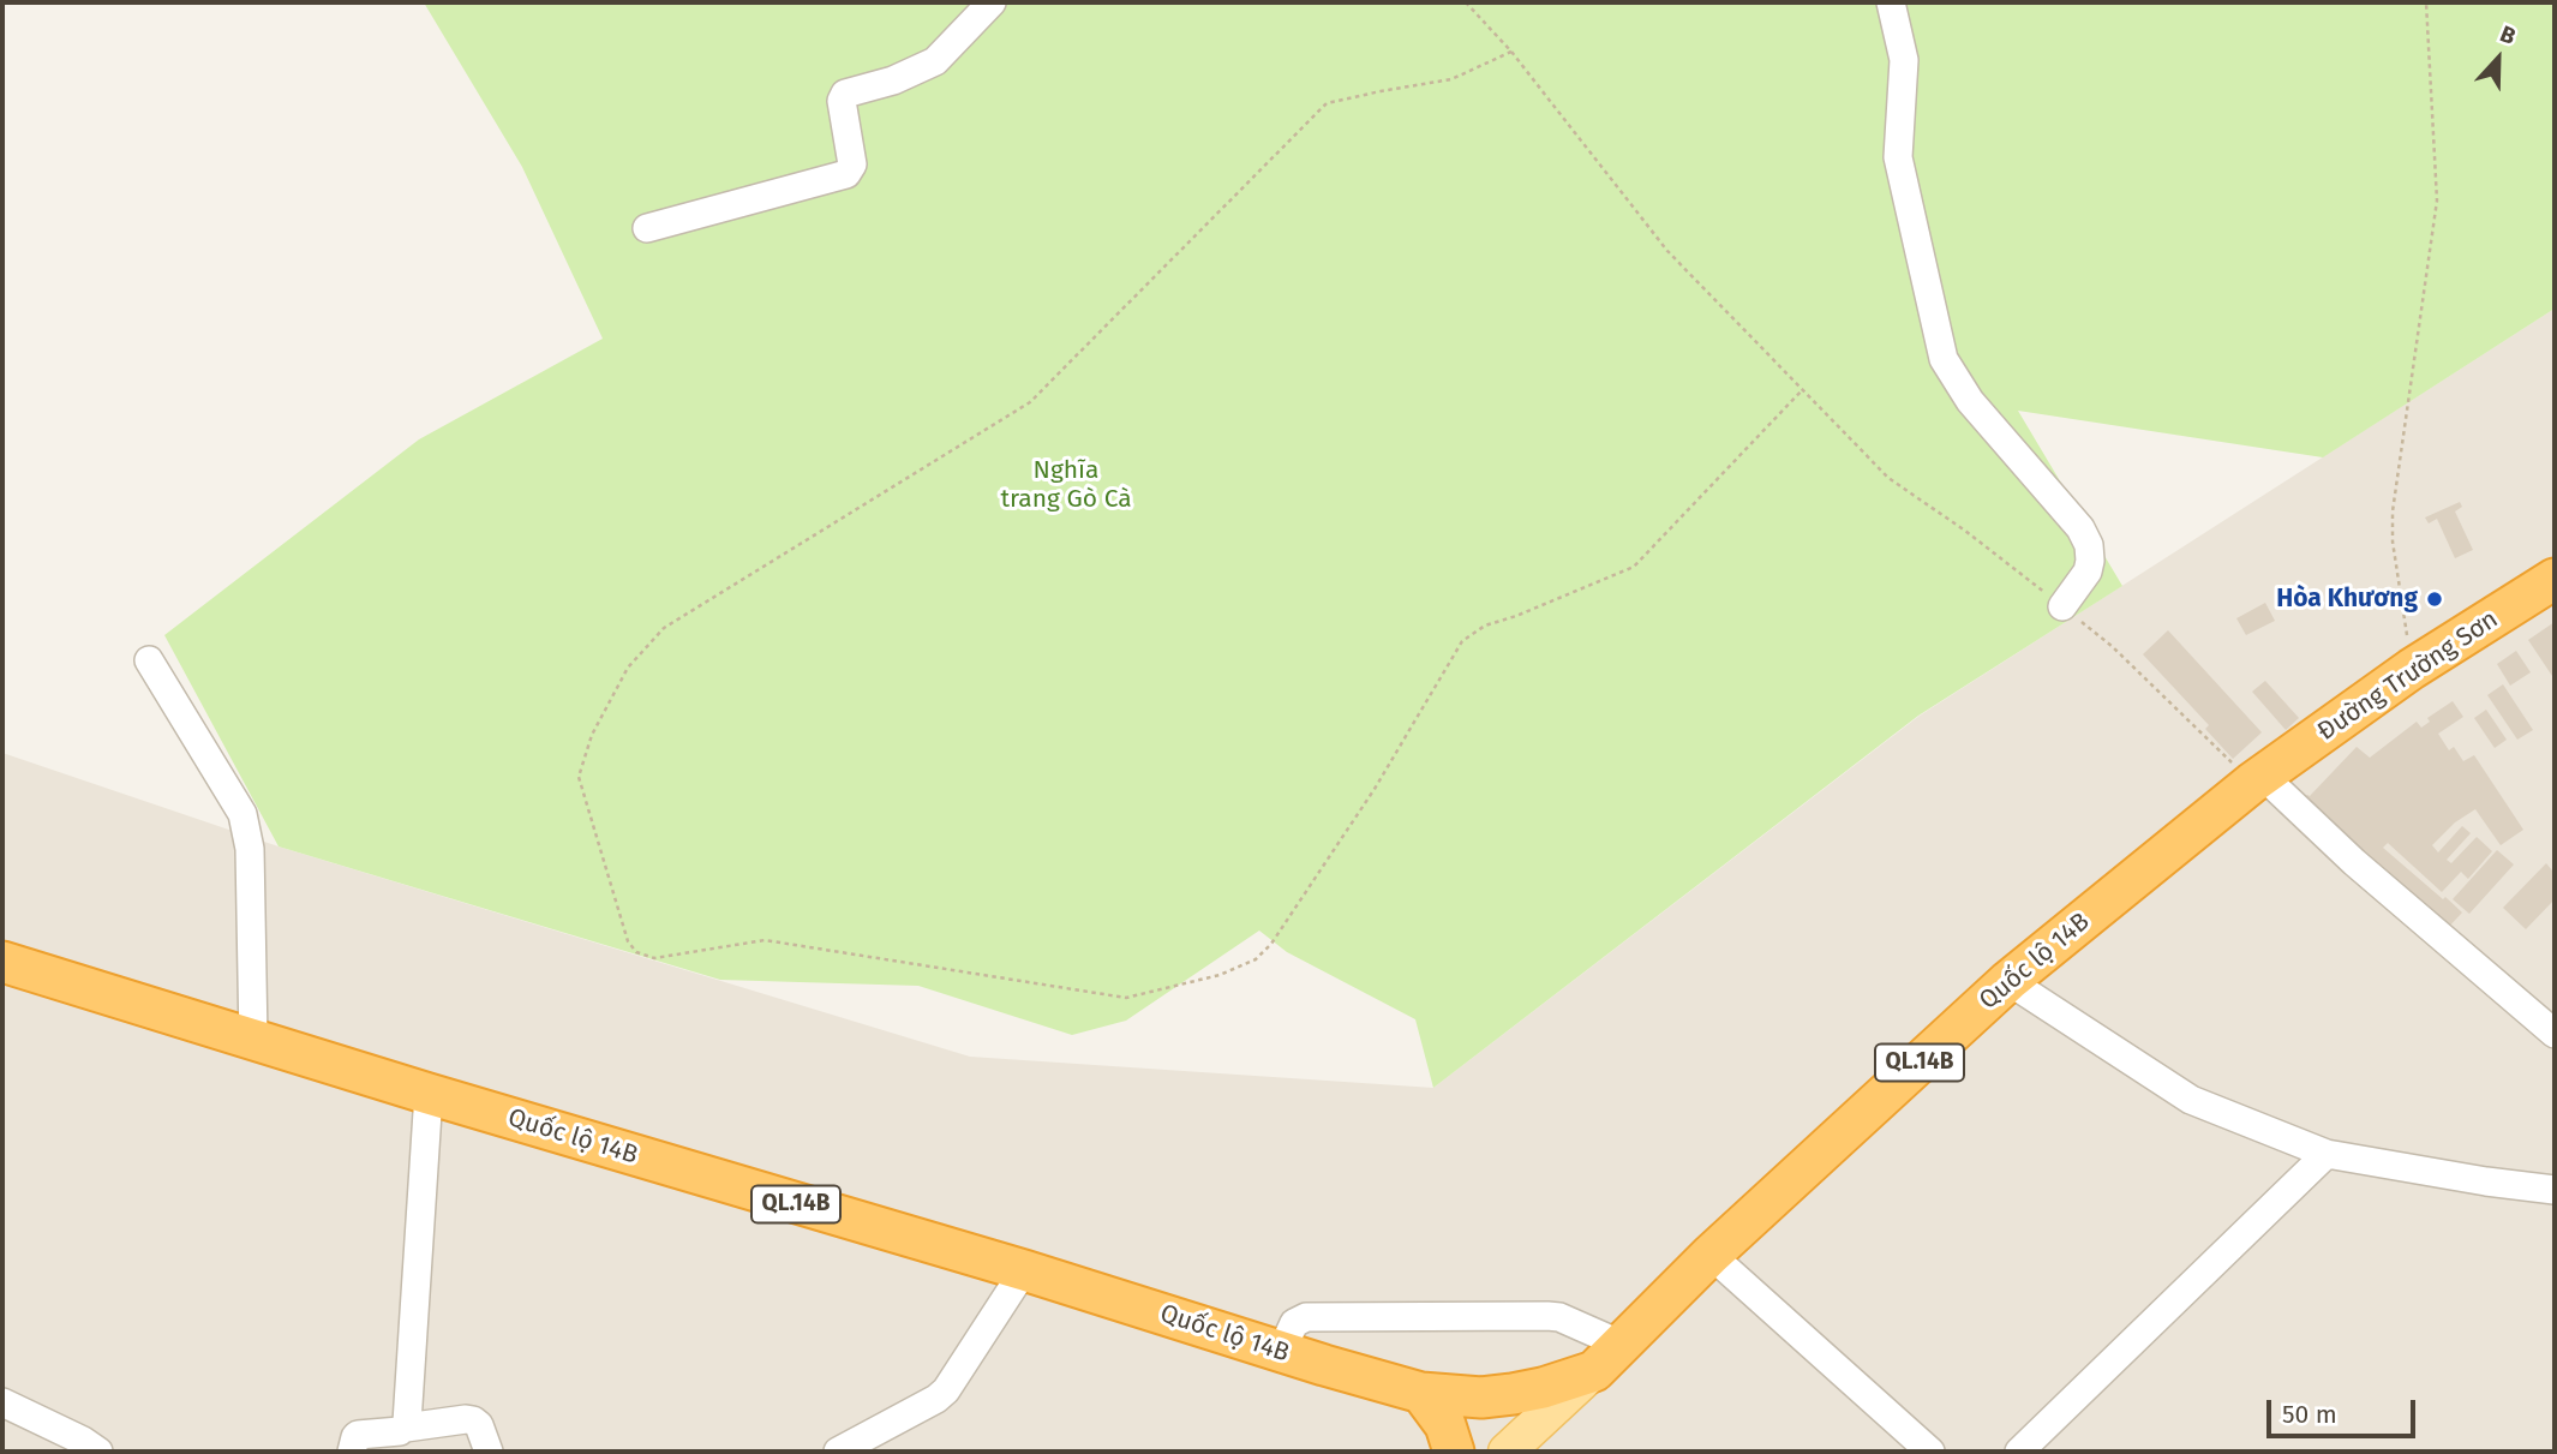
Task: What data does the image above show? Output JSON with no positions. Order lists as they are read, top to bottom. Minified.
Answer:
{"streets":{"highway":["Đường Trường Sơn","Quốc lộ 14B","QL.14B"]},"crossings":[["Đường Trường Sơn","Quốc lộ 14B"]],"parks":["Nghĩa trang Gò Cà"],"places":["Hòa Khương"],"scale_bar":"50 m","north":"top"}
